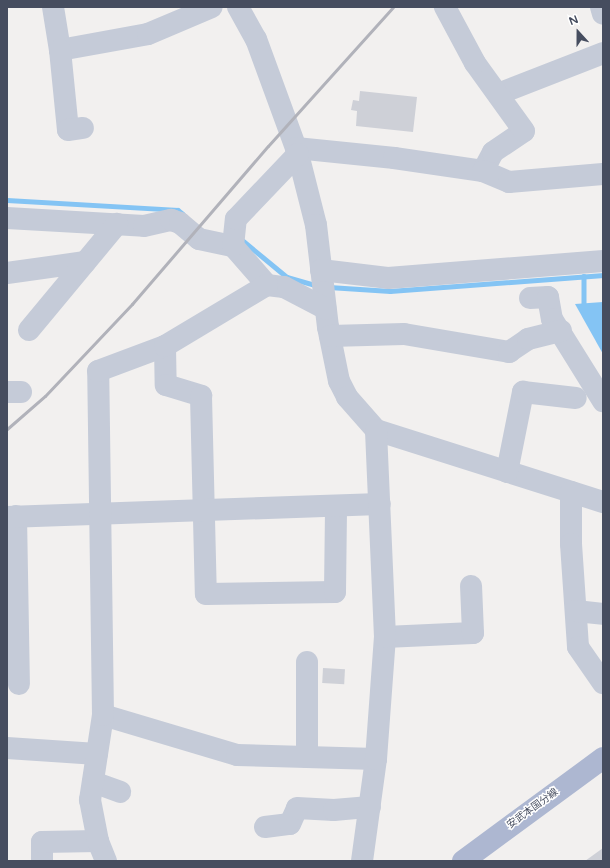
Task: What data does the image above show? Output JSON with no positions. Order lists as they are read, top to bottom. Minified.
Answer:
{"streets":{"main road":["安武本国分線"]},"north":"top"}
